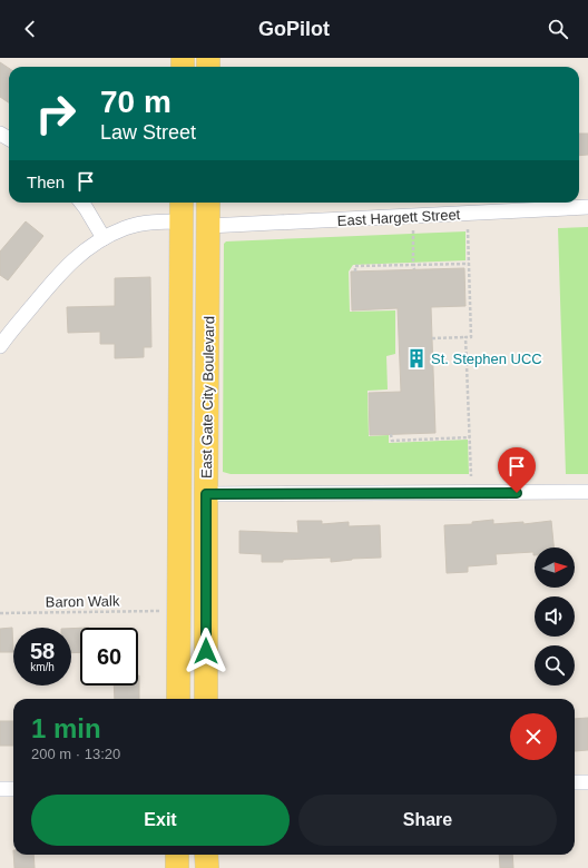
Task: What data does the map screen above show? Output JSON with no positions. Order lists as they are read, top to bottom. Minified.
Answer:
{"streets":{"main road":["East Gate City Boulevard"],"street":["East Hargett Street"],"path":["Baron Walk"]},"crossings":[["East Hargett Street","East Gate City Boulevard"]],"places":{"building":["St. Stephen UCC"]},"north":"right","page":{"header":"GoPilot","turn":["70 m","Law Street"],"then":"Then","speed":"58 km/h","limit":"60","heading":["1 min","200 m · 13:20"],"buttons":["Exit","Share"]}}
